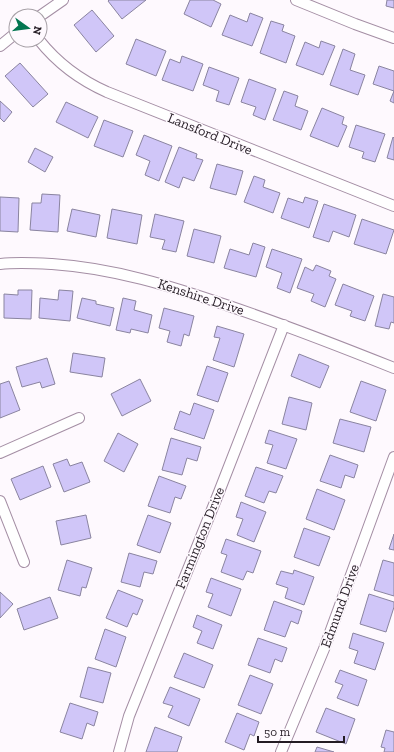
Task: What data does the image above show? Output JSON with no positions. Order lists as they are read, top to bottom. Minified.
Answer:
{"streets":{"street":["Lansford Drive","Kenshire Drive","Farmington Drive","Edmund Drive"]},"crossings":[["Kenshire Drive","Farmington Drive"]],"scale_bar":"50 m","north":"right"}
